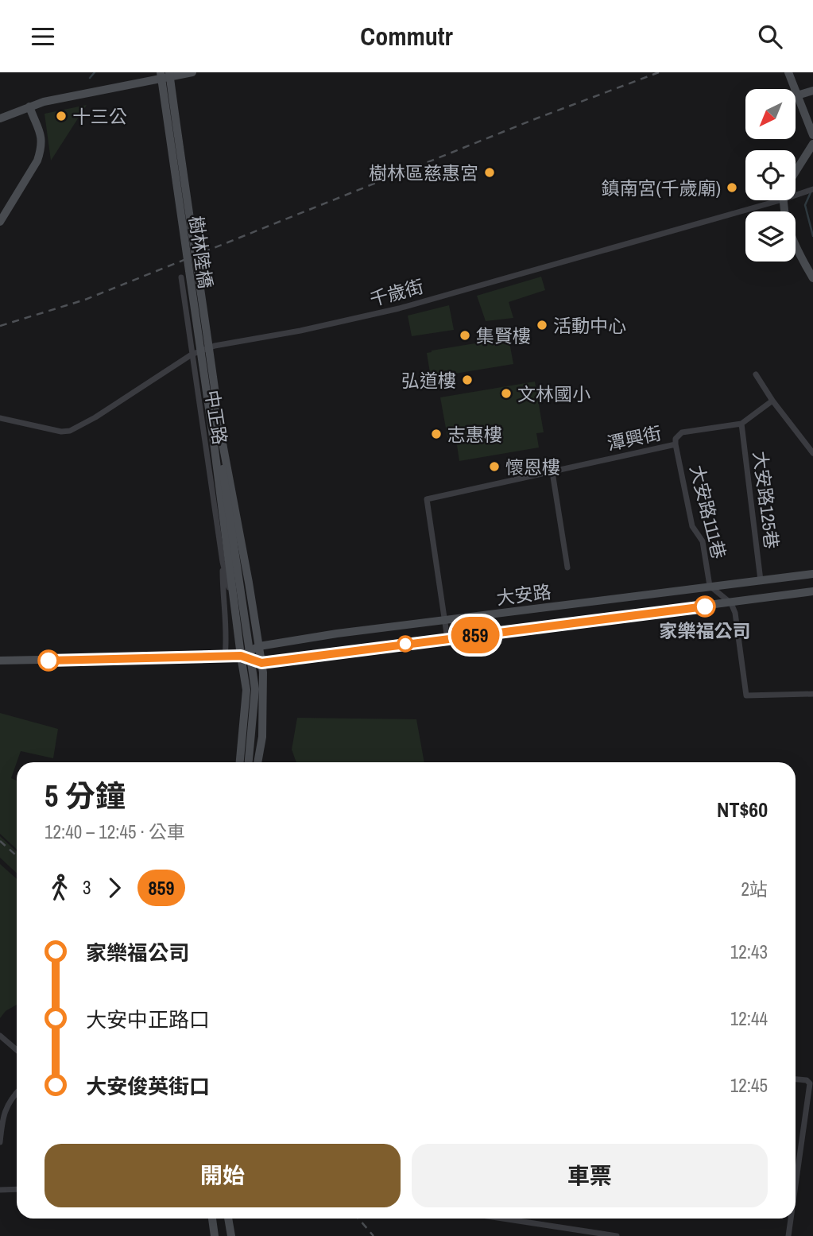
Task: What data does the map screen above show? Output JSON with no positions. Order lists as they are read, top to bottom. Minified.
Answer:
{"streets":{"main road":["樹林陸橋","大安路"],"street":["千歲街","中正路","潭興街","大安路125巷","大安路111巷"]},"crossings":[["樹林陸橋","大安路"],["千歲街","中正路"],["潭興街","大安路125巷"],["潭興街","大安路111巷"],["潭興街","大安路"],["大安路125巷","大安路"],["大安路111巷","大安路"]],"places":["十三公","樹林區慈惠宮","鎮南宮(千歲廟)","活動中心","集賢樓","弘道樓","文林國小","志惠樓","懷恩樓","家樂福公司"],"lines":["bus line 859"],"north":"bottom left","page":{"header":"Commutr","on_map":"859","heading":["5 分鐘","12:40 – 12:45 · 公車","NT$60"],"legs":["3","859","2站"],"list":[{"name":"家樂福公司","value":"12:43"},{"name":"大安中正路口","value":"12:44"},{"name":"大安俊英街口","value":"12:45"}],"buttons":["開始","車票"]}}
